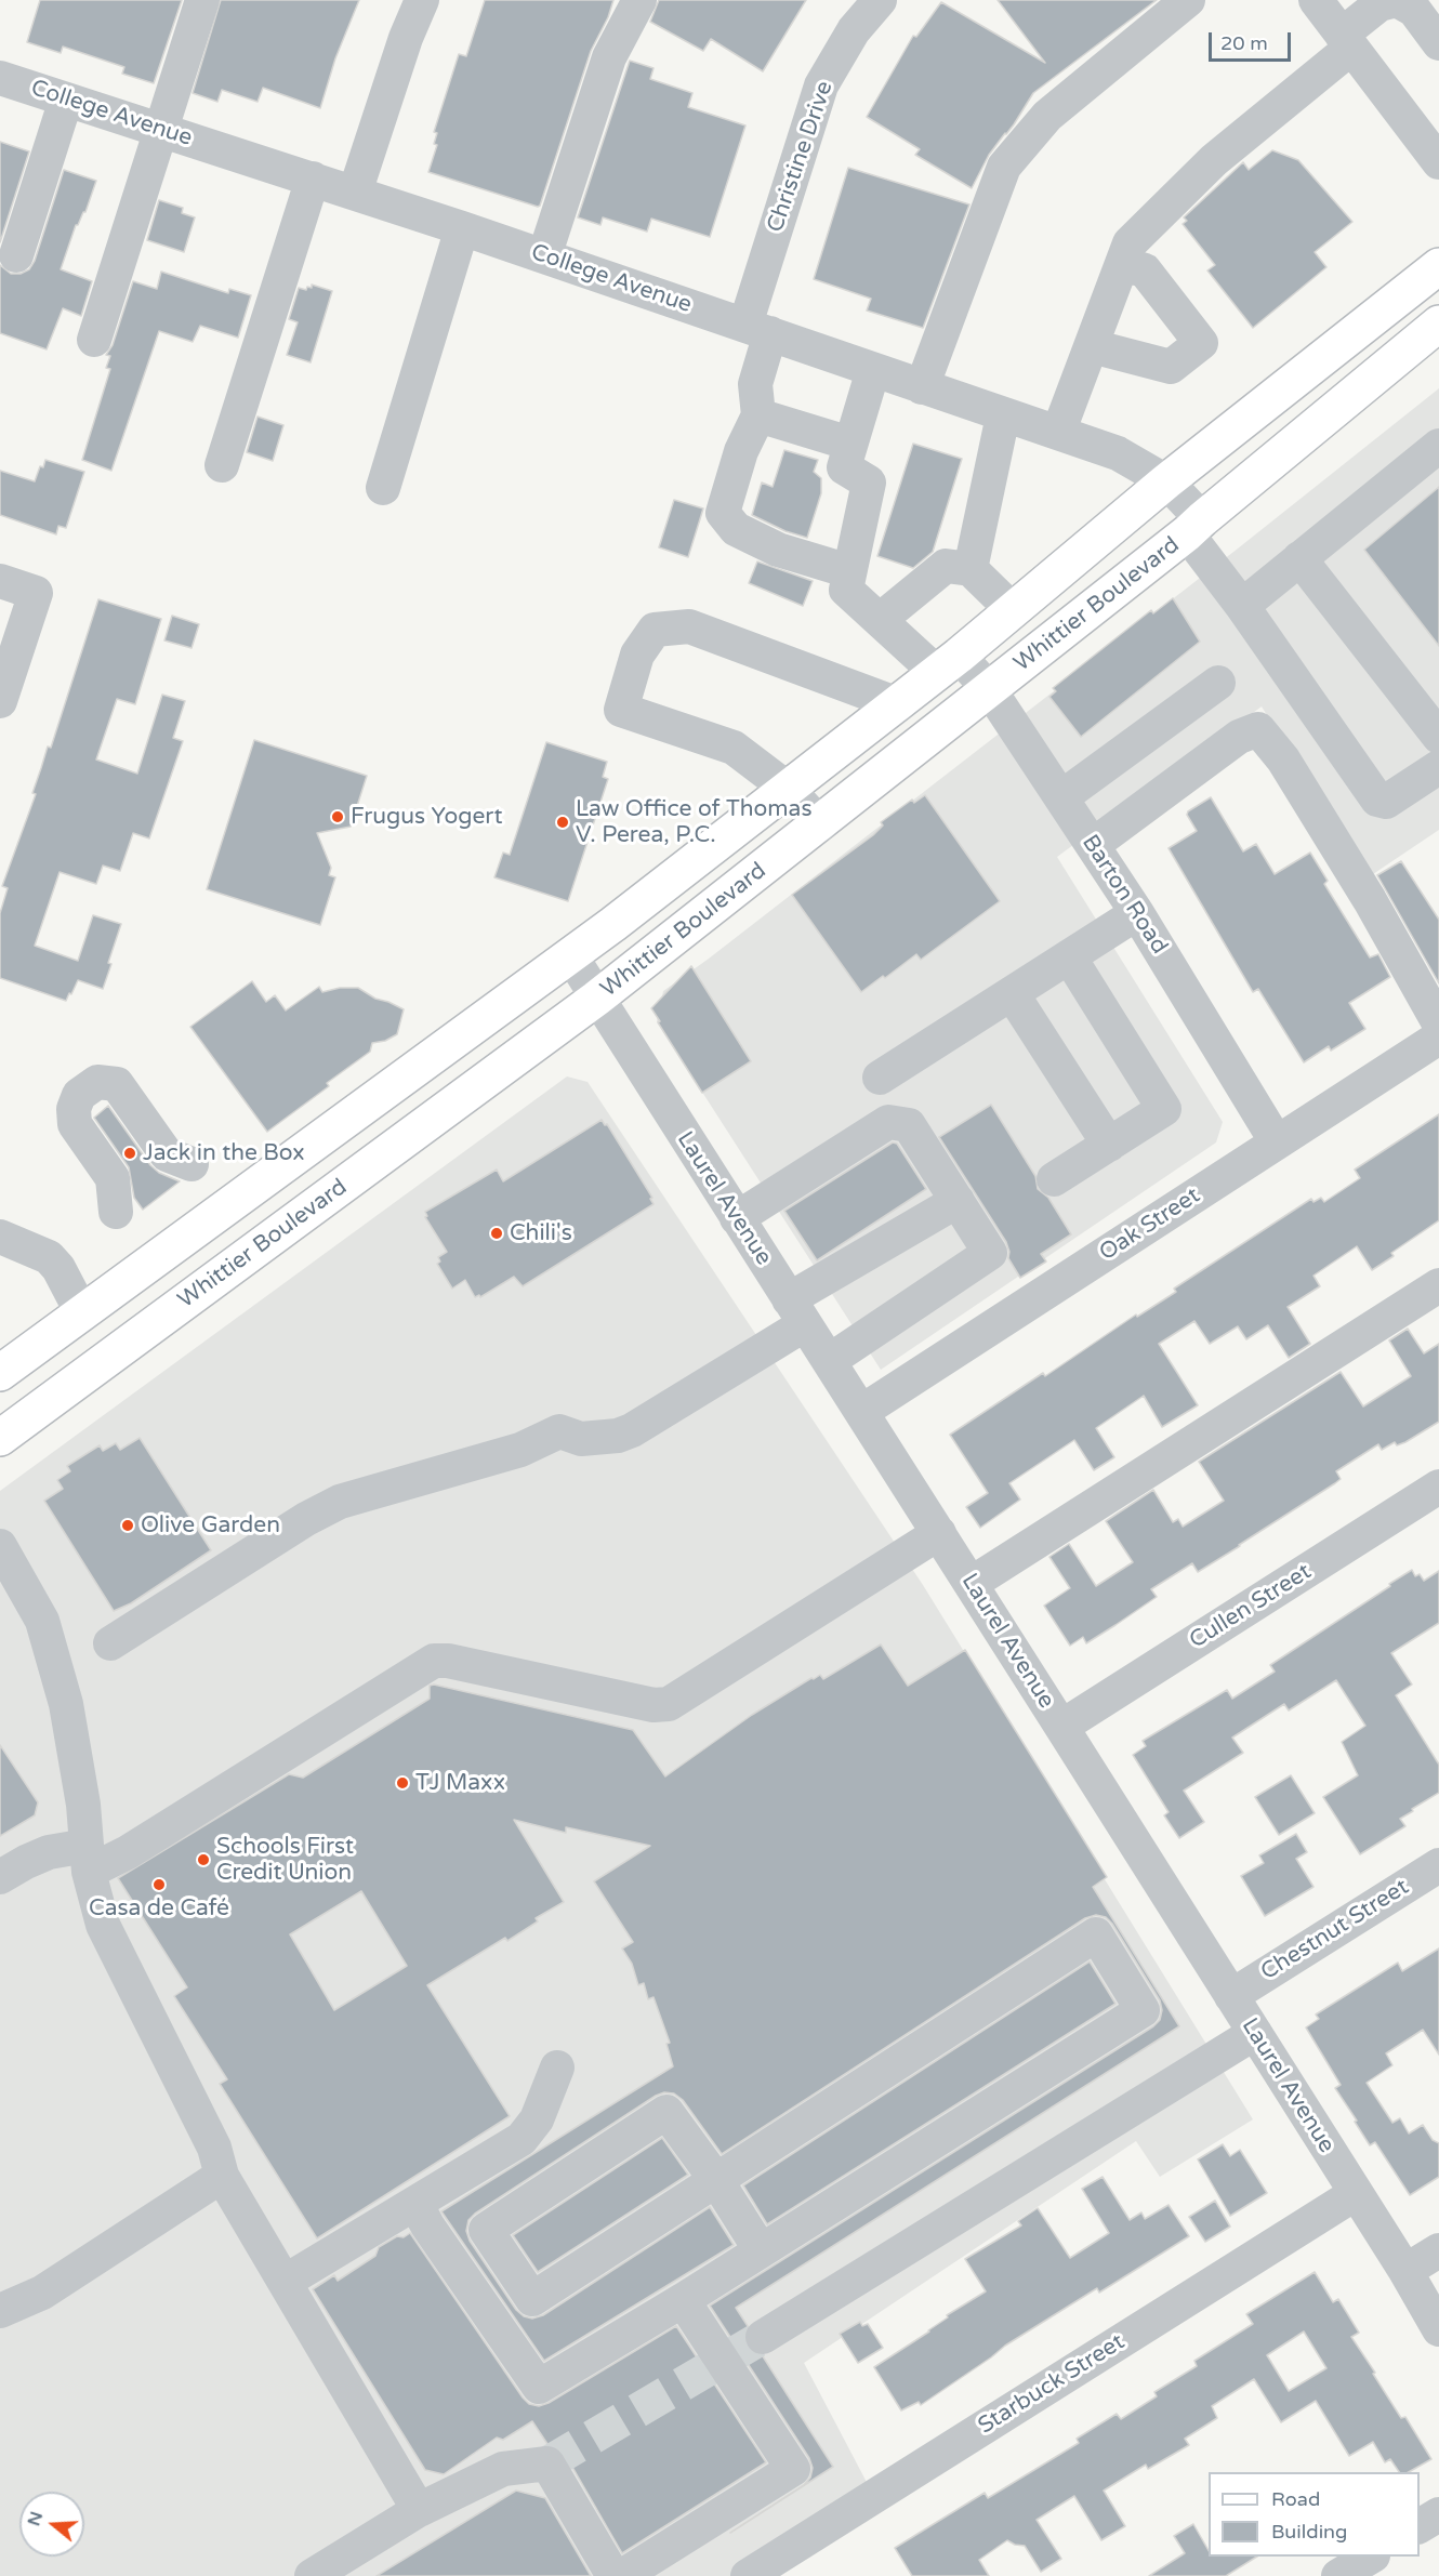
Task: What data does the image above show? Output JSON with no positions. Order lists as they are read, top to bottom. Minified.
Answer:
{"streets":{"main road":["Whittier Boulevard"],"street":["College Avenue","Christine Drive","Barton Road","Laurel Avenue","Oak Street","Cullen Street","Chestnut Street","Starbuck Street"]},"crossings":[["College Avenue","Christine Drive"],["College Avenue","Whittier Boulevard"],["Whittier Boulevard","Barton Road"],["Whittier Boulevard","Laurel Avenue"],["Barton Road","Oak Street"],["Laurel Avenue","Oak Street"],["Laurel Avenue","Cullen Street"],["Laurel Avenue","Chestnut Street"],["Laurel Avenue","Starbuck Street"]],"places":["Frugus Yogert","Law Office of Thomas V. Perea, P.C.","Jack in the Box","Chili's","Olive Garden","TJ Maxx","Schools First Credit Union","Casa de Café"],"legend":["Road","Building"],"scale_bar":"20 m","north":"left"}
